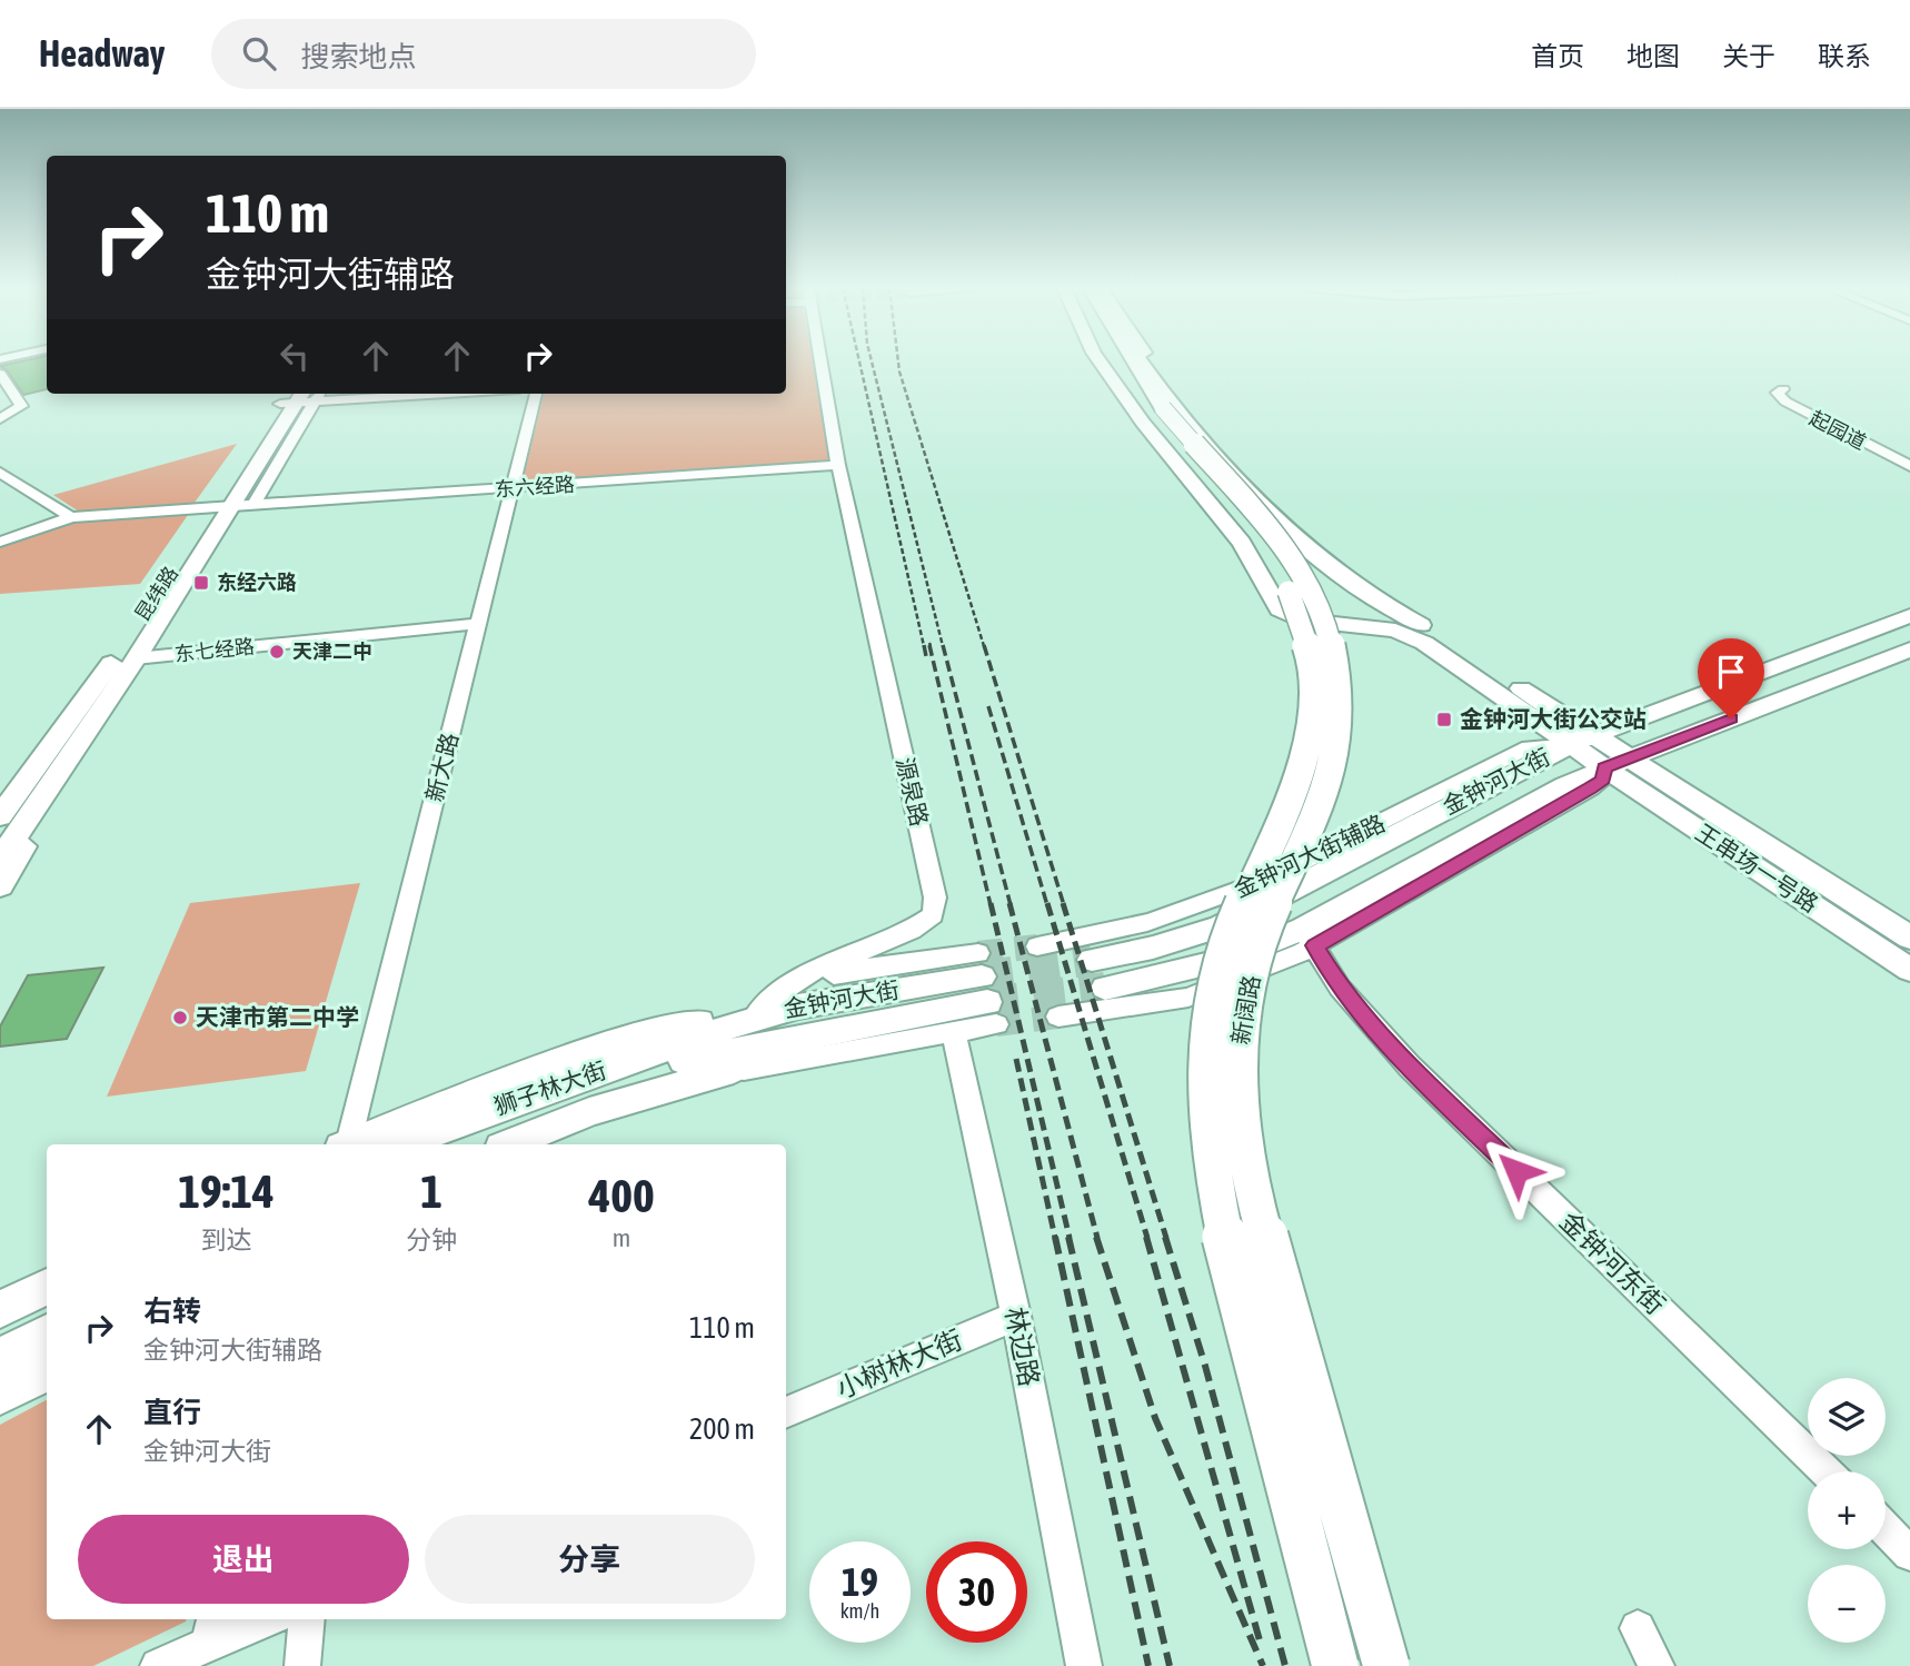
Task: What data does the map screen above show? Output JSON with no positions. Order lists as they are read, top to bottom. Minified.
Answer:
{"streets":{"highway":["新阔路"],"main road":["昆纬路","金钟河大街","王串场一号路","狮子林大街"],"street":["起园道","东六经路","东七经路","新大路","源泉路","金钟河大街辅路","金钟河东街","林边路","小树林大街"]},"crossings":[["东六经路","昆纬路"],["东六经路","新大路"],["东六经路","源泉路"],["昆纬路","东七经路"],["东七经路","新大路"],["金钟河大街","源泉路"],["金钟河大街","金钟河大街辅路"],["金钟河大街","王串场一号路"],["金钟河大街","狮子林大街"],["金钟河大街","金钟河东街"],["林边路","小树林大街"]],"places":{"transit":["东经六路","金钟河大街公交站"],"other":["天津二中","天津市第二中学"]},"page":{"header":"Headway","search":"搜索地点","nav":["首页","地图","关于","联系"],"turn":["110 m","金钟河大街辅路"],"eta":["19:14","到达","1","分钟","400","m"],"list":[{"name":"右转","note":"金钟河大街辅路","value":"110 m"},{"name":"直行","note":"金钟河大街","value":"200 m"}],"map_buttons":["+","−"],"buttons":["退出","分享"],"speed":"19 km/h","limit":"30"}}
